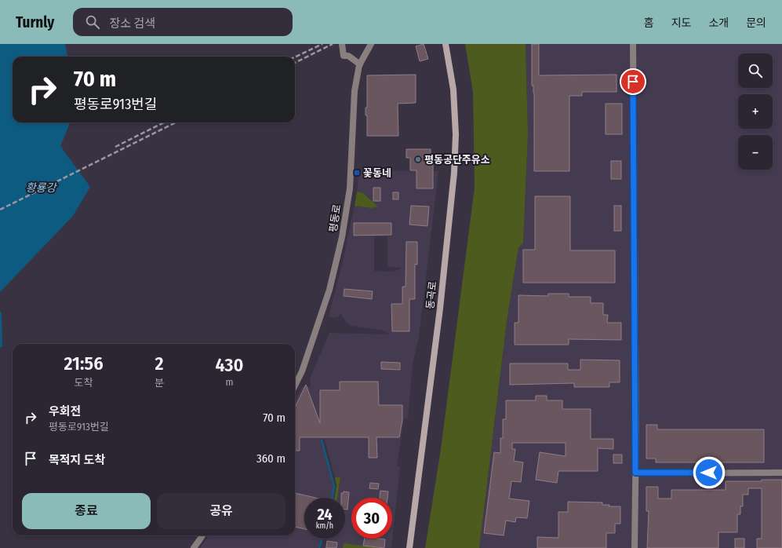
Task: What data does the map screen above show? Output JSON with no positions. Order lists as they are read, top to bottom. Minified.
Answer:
{"streets":{"main road":["동곡로"],"street":["평동로"]},"water":["황룡강"],"places":{"other":["평동공단주유소"],"transit":["꽃동네"]},"page":{"header":"Turnly","search":"장소 검색","nav":["홈","지도","소개","문의"],"map_buttons":["+","−"],"turn":["70 m","평동로913번길"],"eta":["21:56","도착","2","분","430","m"],"list":[{"name":"우회전","note":"평동로913번길","value":"70 m"},{"name":"목적지 도착","value":"360 m"}],"buttons":["종료","공유"],"speed":"24 km/h","limit":"30"}}
